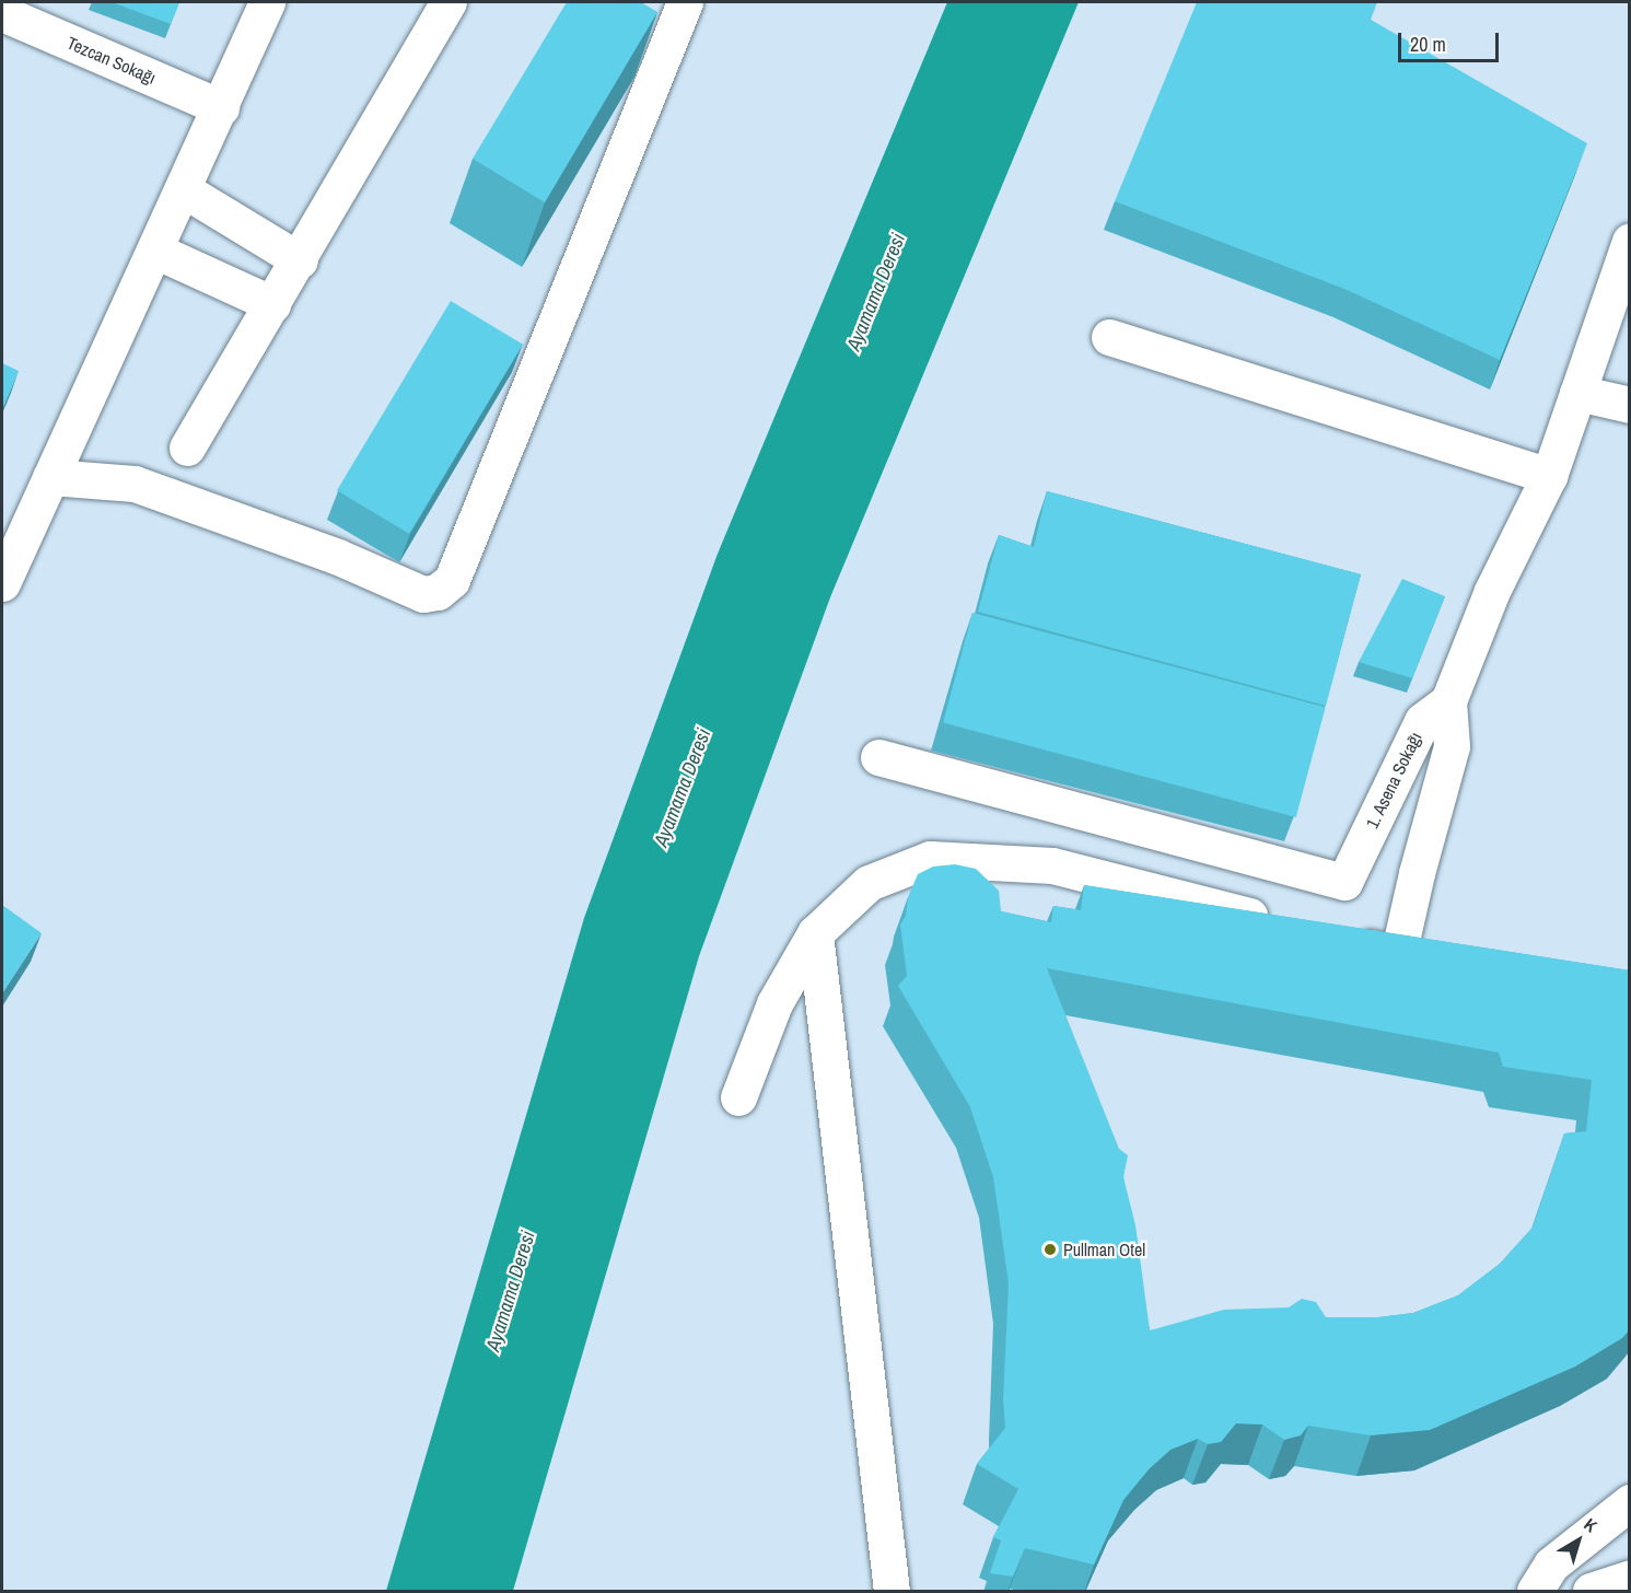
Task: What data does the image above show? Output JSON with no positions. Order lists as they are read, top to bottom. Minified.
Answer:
{"streets":{"street":["Tezcan Sokağı","1. Asena Sokağı"]},"water":["Ayamama Deresi"],"places":["Pullman Otel"],"scale_bar":"20 m","north":"top right"}
